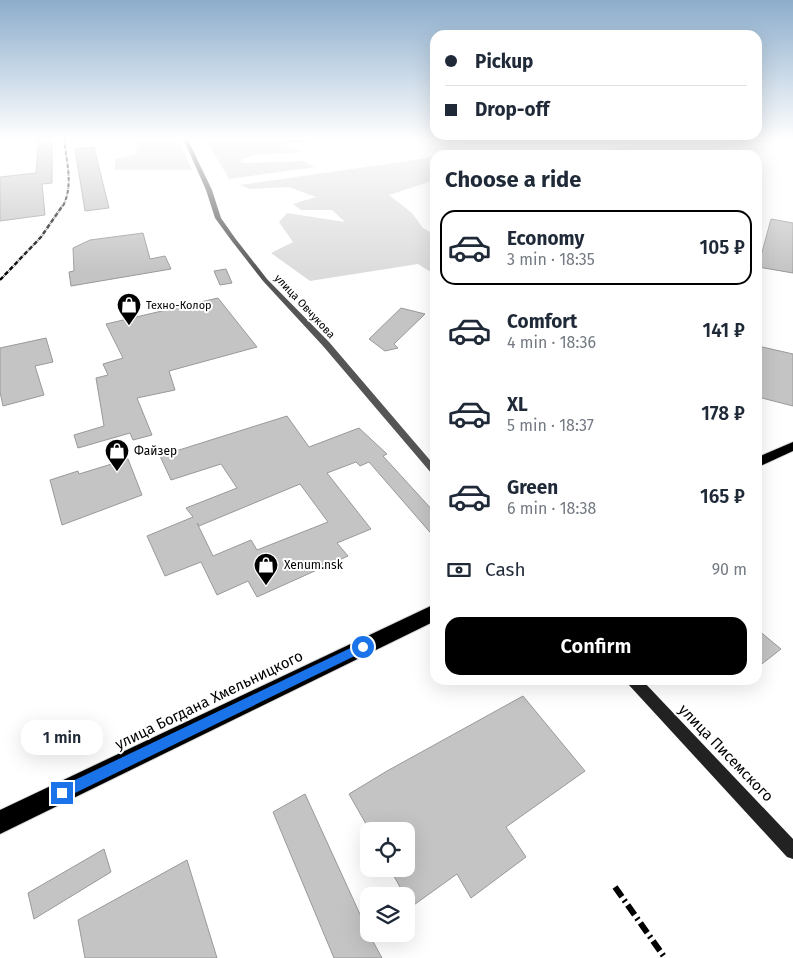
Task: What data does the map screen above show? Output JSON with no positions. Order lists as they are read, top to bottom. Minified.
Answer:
{"streets":{"highway":["улица Богдана Хмельницкого"],"street":["улица Овчукова","улица Писемского"]},"places":{"shop":["Техно-Колор","Файзер","Xenum.nsk"]},"page":{"banner":["Pickup","Drop-off"],"heading":"Choose a ride","list":[{"name":"Economy","note":"3 min · 18:35","value":"105 ₽"},{"name":"Comfort","note":"4 min · 18:36","value":"141 ₽"},{"name":"XL","note":"5 min · 18:37","value":"178 ₽"},{"name":"Green","note":"6 min · 18:38","value":"165 ₽"}],"pay":["Cash","90 m"],"buttons":"Confirm","bubble":"1 min"}}
